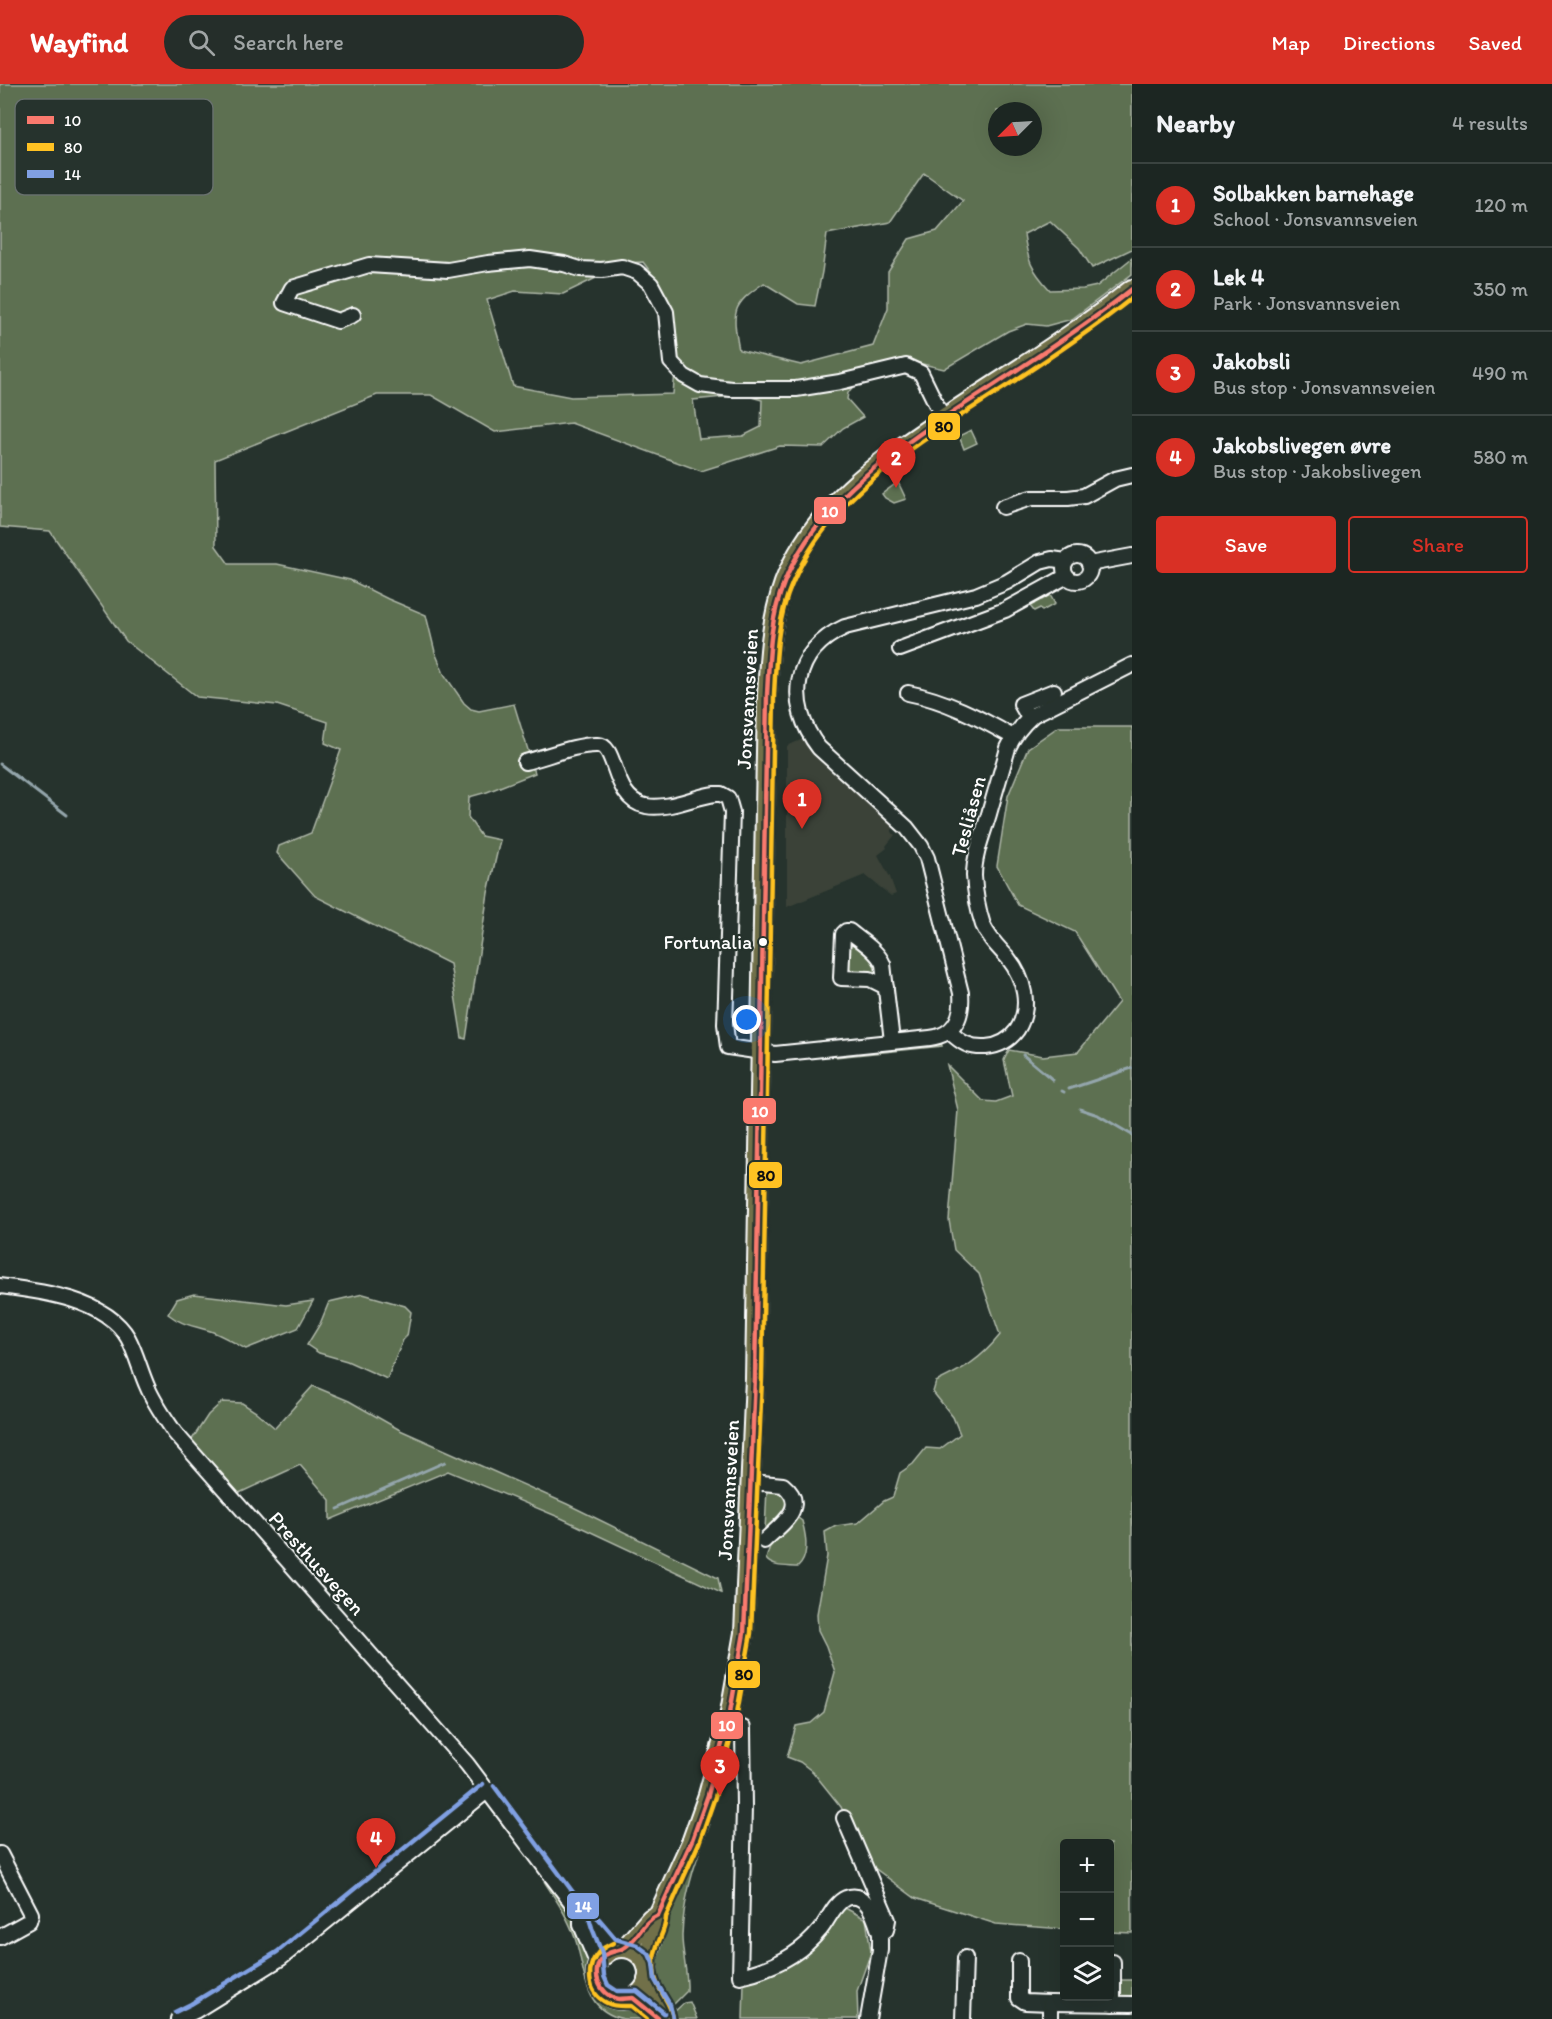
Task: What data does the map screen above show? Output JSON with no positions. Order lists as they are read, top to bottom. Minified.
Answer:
{"streets":{"main road":["Jonsvannsveien"],"street":["Tesliåsen","Presthusvegen"]},"crossings":[["Jonsvannsveien","Presthusvegen"]],"places":["Fortunalia"],"lines":["transit line 10","transit line 80","transit line 14"],"legend":["10","80","14"],"north":"bottom left","page":{"header":"Wayfind","search":"Search here","nav":["Map","Directions","Saved"],"heading":["Nearby","4 results"],"list":[{"mark":"1","name":"Solbakken barnehage","note":"School · Jonsvannsveien","value":"120 m"},{"mark":"2","name":"Lek 4","note":"Park · Jonsvannsveien","value":"350 m"},{"mark":"3","name":"Jakobsli","note":"Bus stop · Jonsvannsveien","value":"490 m"},{"mark":"4","name":"Jakobslivegen øvre","note":"Bus stop · Jakobslivegen","value":"580 m"}],"pins":["2","1","3","4"],"buttons":["Save","Share"],"map_buttons":["+","−"]}}
